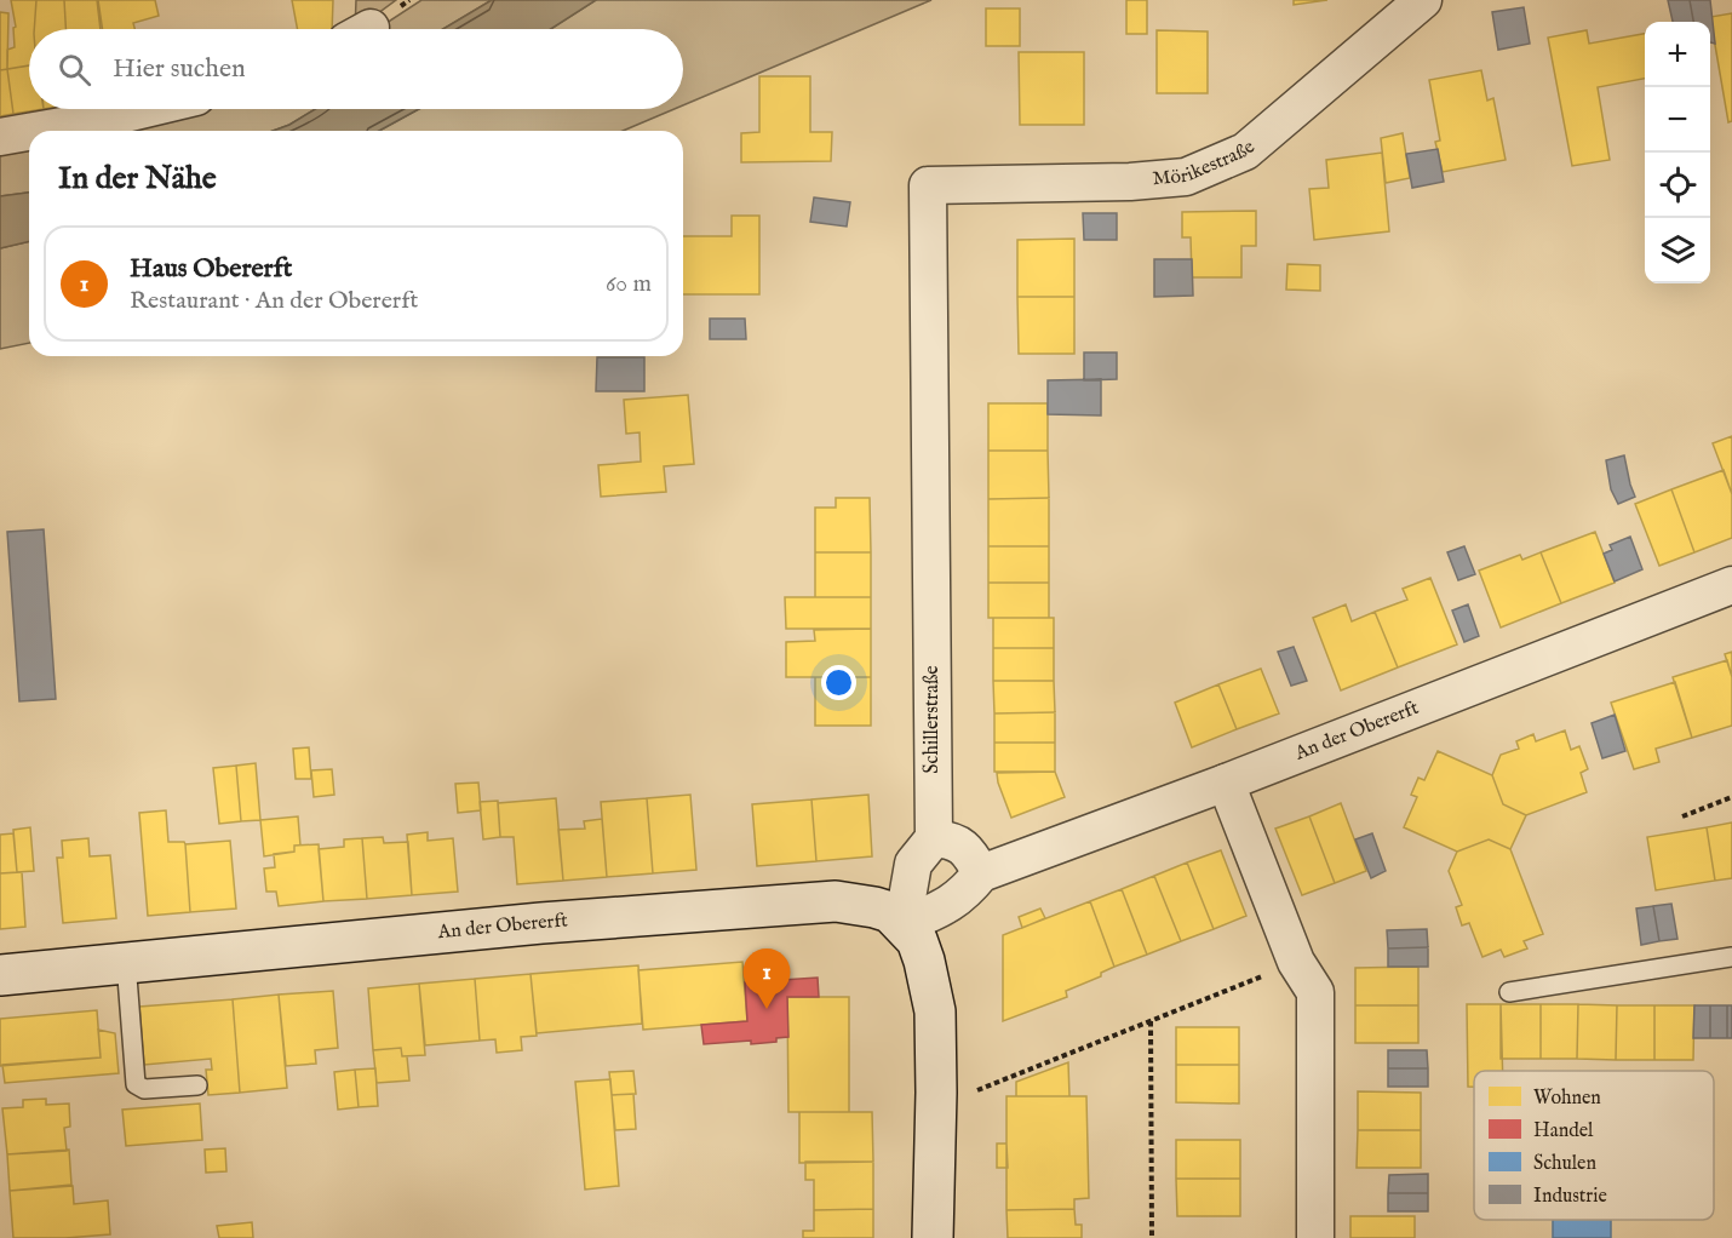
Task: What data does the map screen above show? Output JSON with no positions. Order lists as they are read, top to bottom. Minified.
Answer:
{"streets":{"street":["Mörikestraße","Schillerstraße","An der Obererft"]},"crossings":[["Mörikestraße","Schillerstraße"]],"legend":["Wohnen","Handel","Schulen","Industrie"],"page":{"map_buttons":["+","−"],"search":"Hier suchen","heading":"In der Nähe","list":[{"mark":"1","name":"Haus Obererft","note":"Restaurant · An der Obererft","value":"60 m"}],"pins":"1"}}
